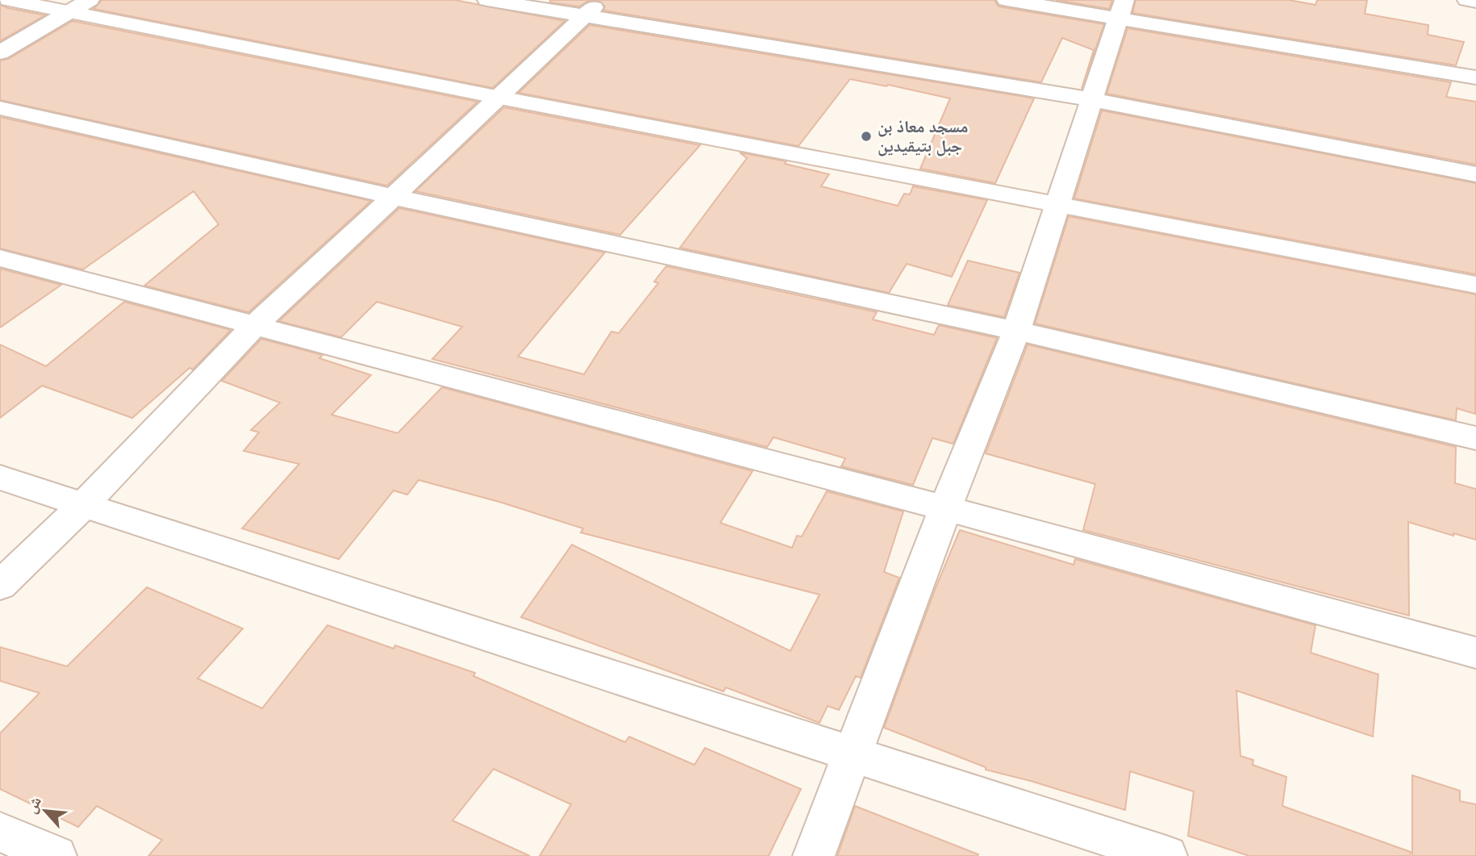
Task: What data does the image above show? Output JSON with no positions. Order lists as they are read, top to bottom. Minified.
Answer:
{"places":["مسجد معاذ بن جبل بتيقيدين"],"north":"top left"}
